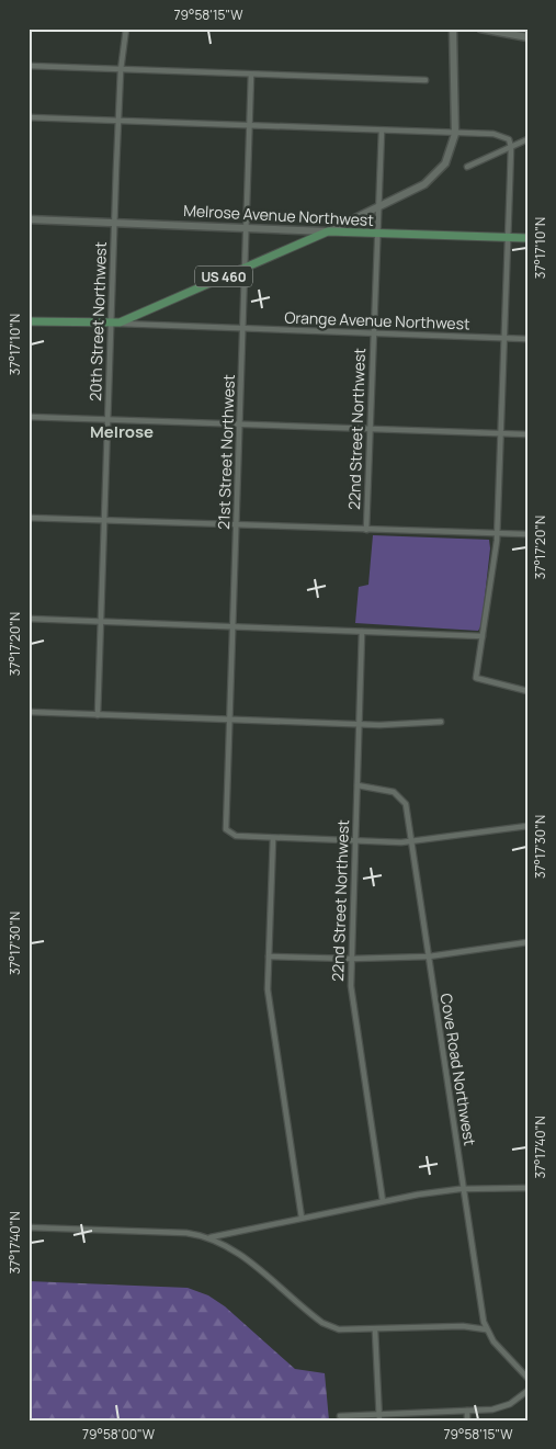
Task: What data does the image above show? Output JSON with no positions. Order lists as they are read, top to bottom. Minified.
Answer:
{"streets":{"main road":["Melrose Avenue Northwest","US 460","Orange Avenue Northwest"],"street":["20th Street Northwest","22nd Street Northwest","21st Street Northwest","Cove Road Northwest"]},"crossings":[["Melrose Avenue Northwest","US 460"],["Melrose Avenue Northwest","20th Street Northwest"],["Melrose Avenue Northwest","22nd Street Northwest"],["Melrose Avenue Northwest","21st Street Northwest"],["US 460","Orange Avenue Northwest"],["US 460","21st Street Northwest"],["Orange Avenue Northwest","20th Street Northwest"],["Orange Avenue Northwest","22nd Street Northwest"],["Orange Avenue Northwest","21st Street Northwest"],["22nd Street Northwest","Cove Road Northwest"]],"districts":["Melrose"],"coordinates":["79°58'15\"W","37°17'10\"N","37°17'20\"N","37°17'30\"N","37°17'40\"N","79°58'00\"W"]}
